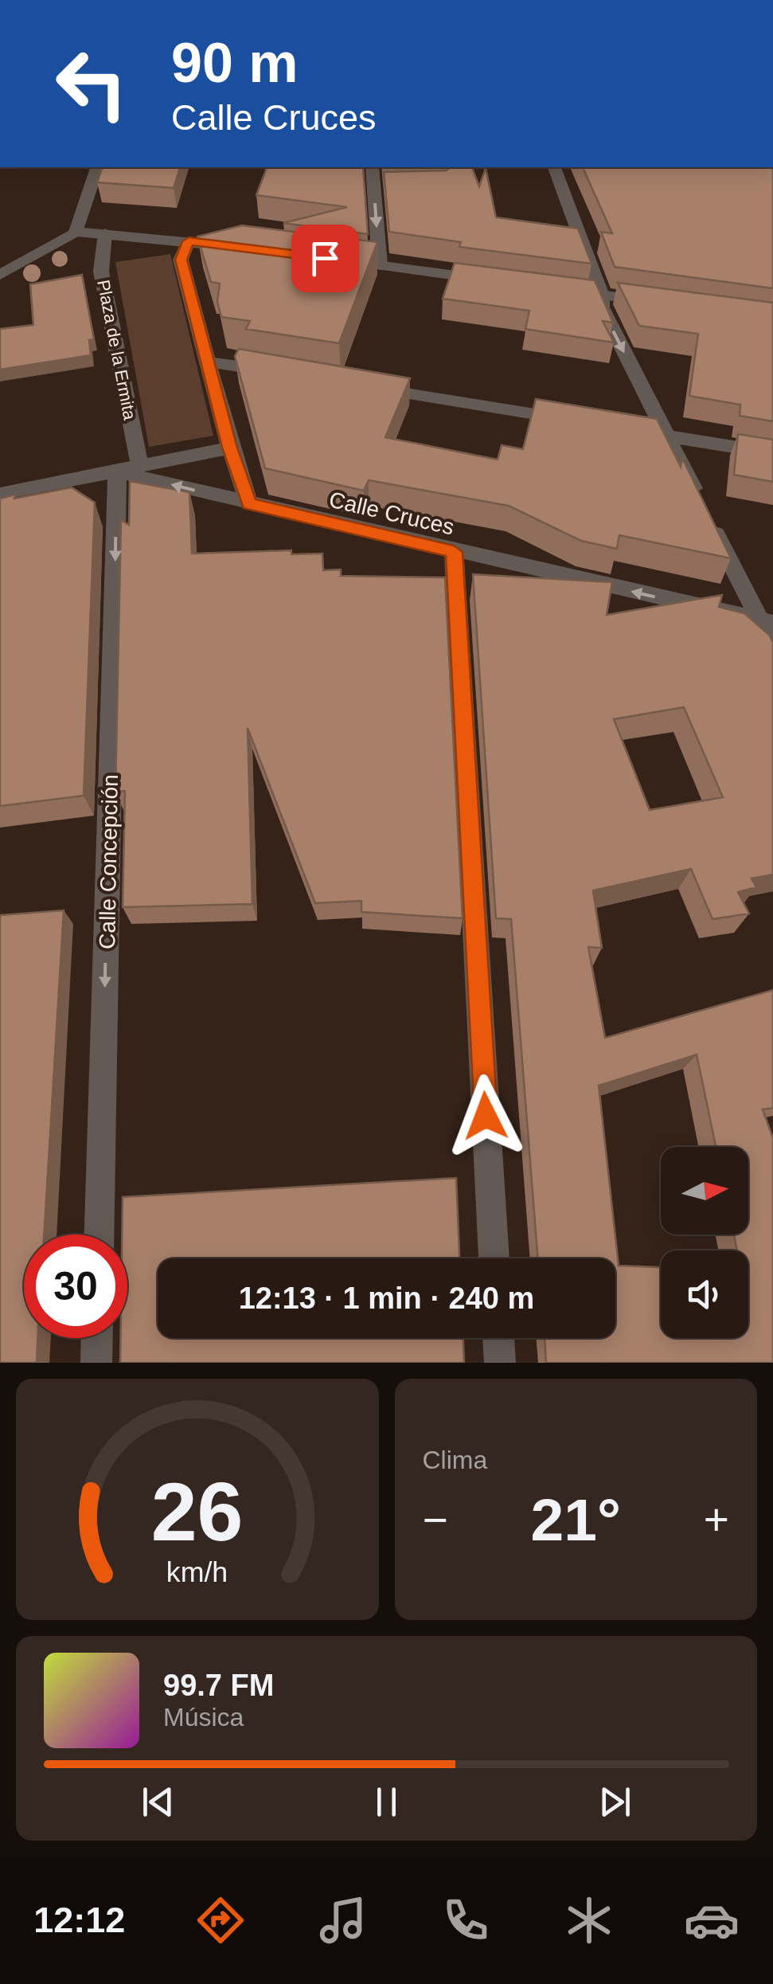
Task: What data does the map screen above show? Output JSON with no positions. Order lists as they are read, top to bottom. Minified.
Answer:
{"streets":{"street":["Plaza de la Ermita","Calle Cruces","Calle Concepción"]},"crossings":[["Plaza de la Ermita","Calle Cruces"],["Plaza de la Ermita","Calle Concepción"],["Calle Cruces","Calle Concepción"]],"one_way":["Calle Concepción"],"north":"right","page":{"turn":["90 m","Calle Cruces"],"limit":"30","trip":"12:13 · 1 min · 240 m","tile":"Clima","heat":["−","21°","+"],"song":["99.7 FM","Música"],"tabs":"12:12","gauge":["26","km/h"]}}
